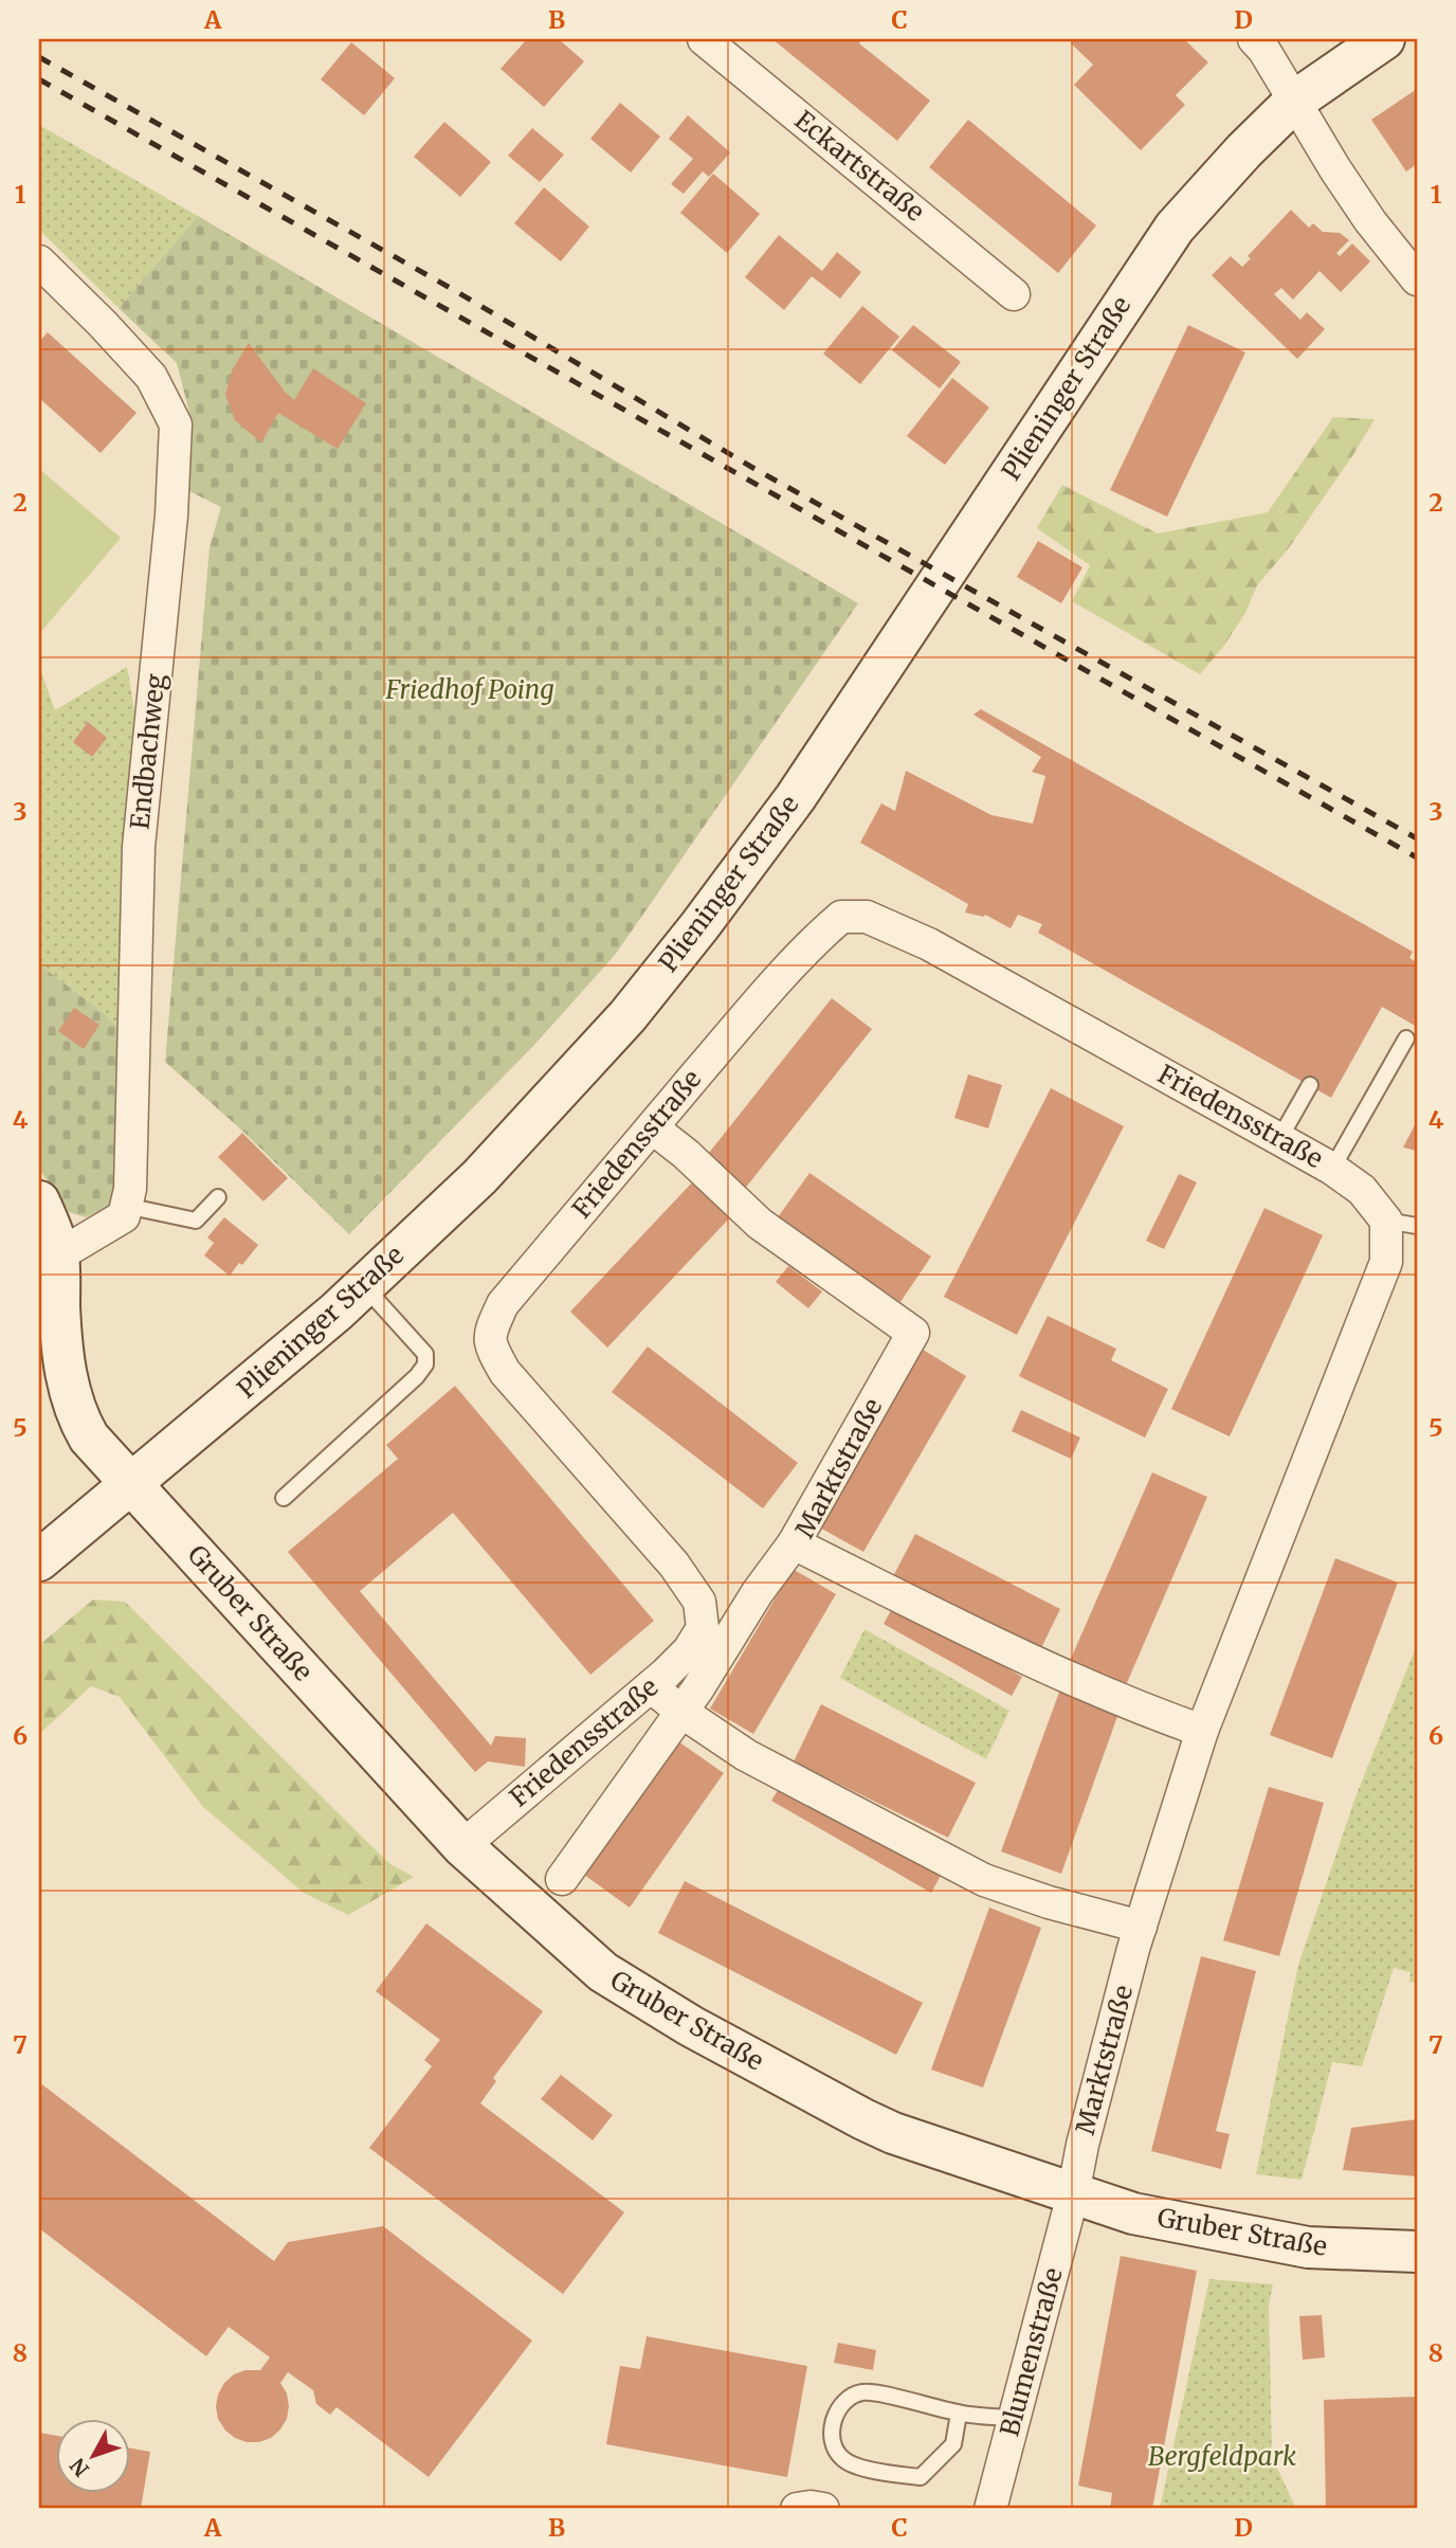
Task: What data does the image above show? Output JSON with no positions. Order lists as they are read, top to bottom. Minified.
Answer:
{"streets":{"street":["Eckartstraße","Plieninger Straße","Endbachweg","Friedensstraße","Marktstraße","Gruber Straße","Blumenstraße"]},"crossings":[["Plieninger Straße","Gruber Straße"],["Friedensstraße","Marktstraße"],["Friedensstraße","Gruber Straße"],["Marktstraße","Gruber Straße"],["Marktstraße","Blumenstraße"],["Gruber Straße","Blumenstraße"]],"parks":["Friedhof Poing","Bergfeldpark"],"north":"bottom left","grid":{"columns":["A","B","C","D"],"rows":["1","2","3","4","5","6","7","8"]}}
